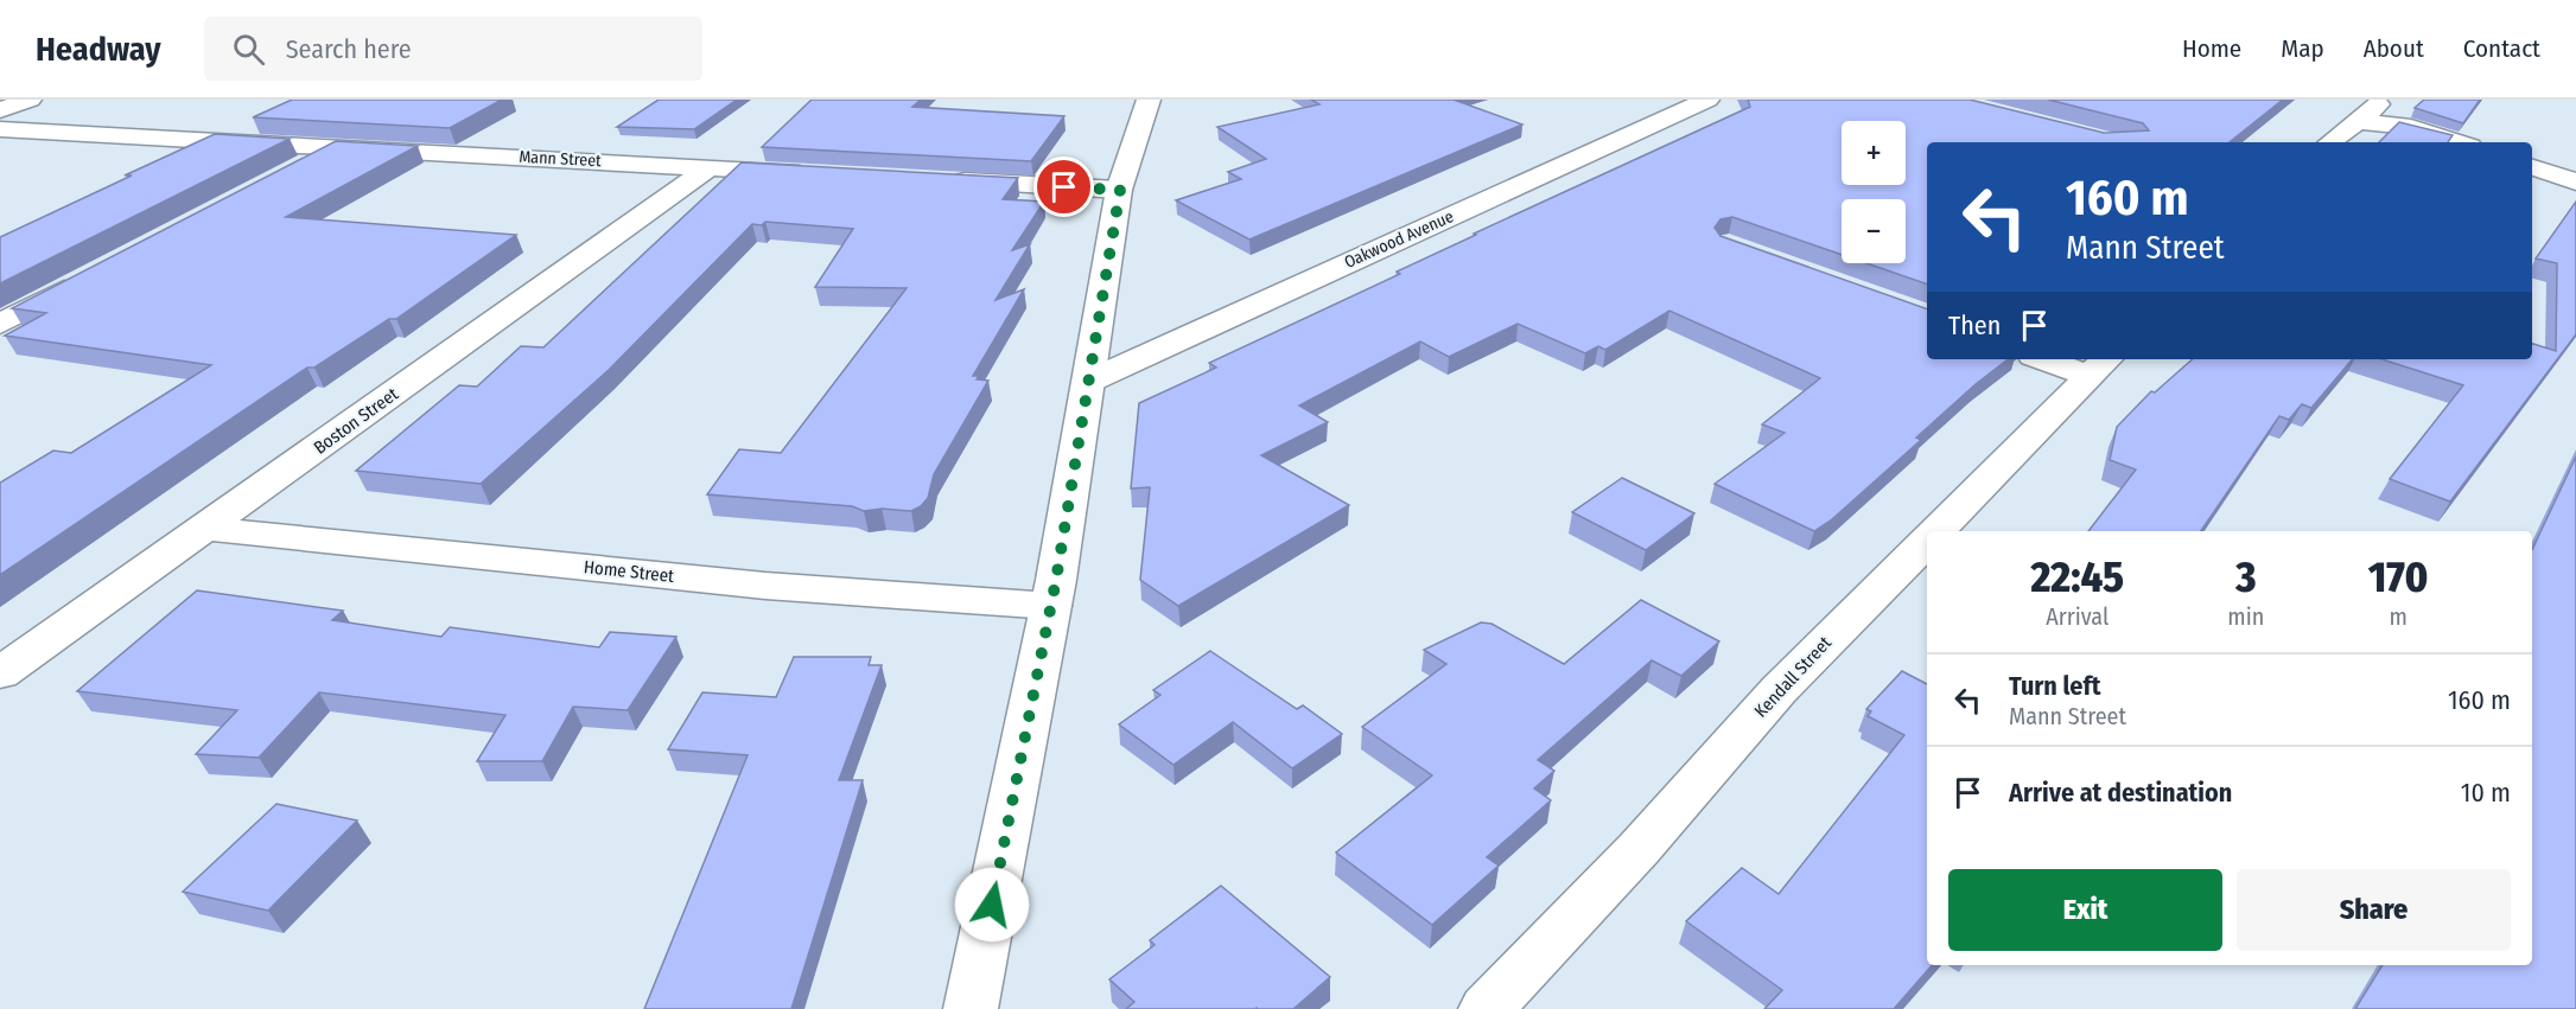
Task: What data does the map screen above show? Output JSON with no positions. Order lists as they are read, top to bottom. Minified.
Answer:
{"streets":{"street":["Mann Street","Oakwood Avenue","Boston Street","Home Street","Kendall Street"]},"crossings":[["Mann Street","Boston Street"],["Boston Street","Home Street"]],"page":{"header":"Headway","search":"Search here","nav":["Home","Map","About","Contact"],"map_buttons":["+","−"],"turn":["160 m","Mann Street"],"then":"Then","eta":["22:45","Arrival","3","min","170","m"],"list":[{"name":"Turn left","note":"Mann Street","value":"160 m"},{"name":"Arrive at destination","value":"10 m"}],"buttons":["Exit","Share"]}}
